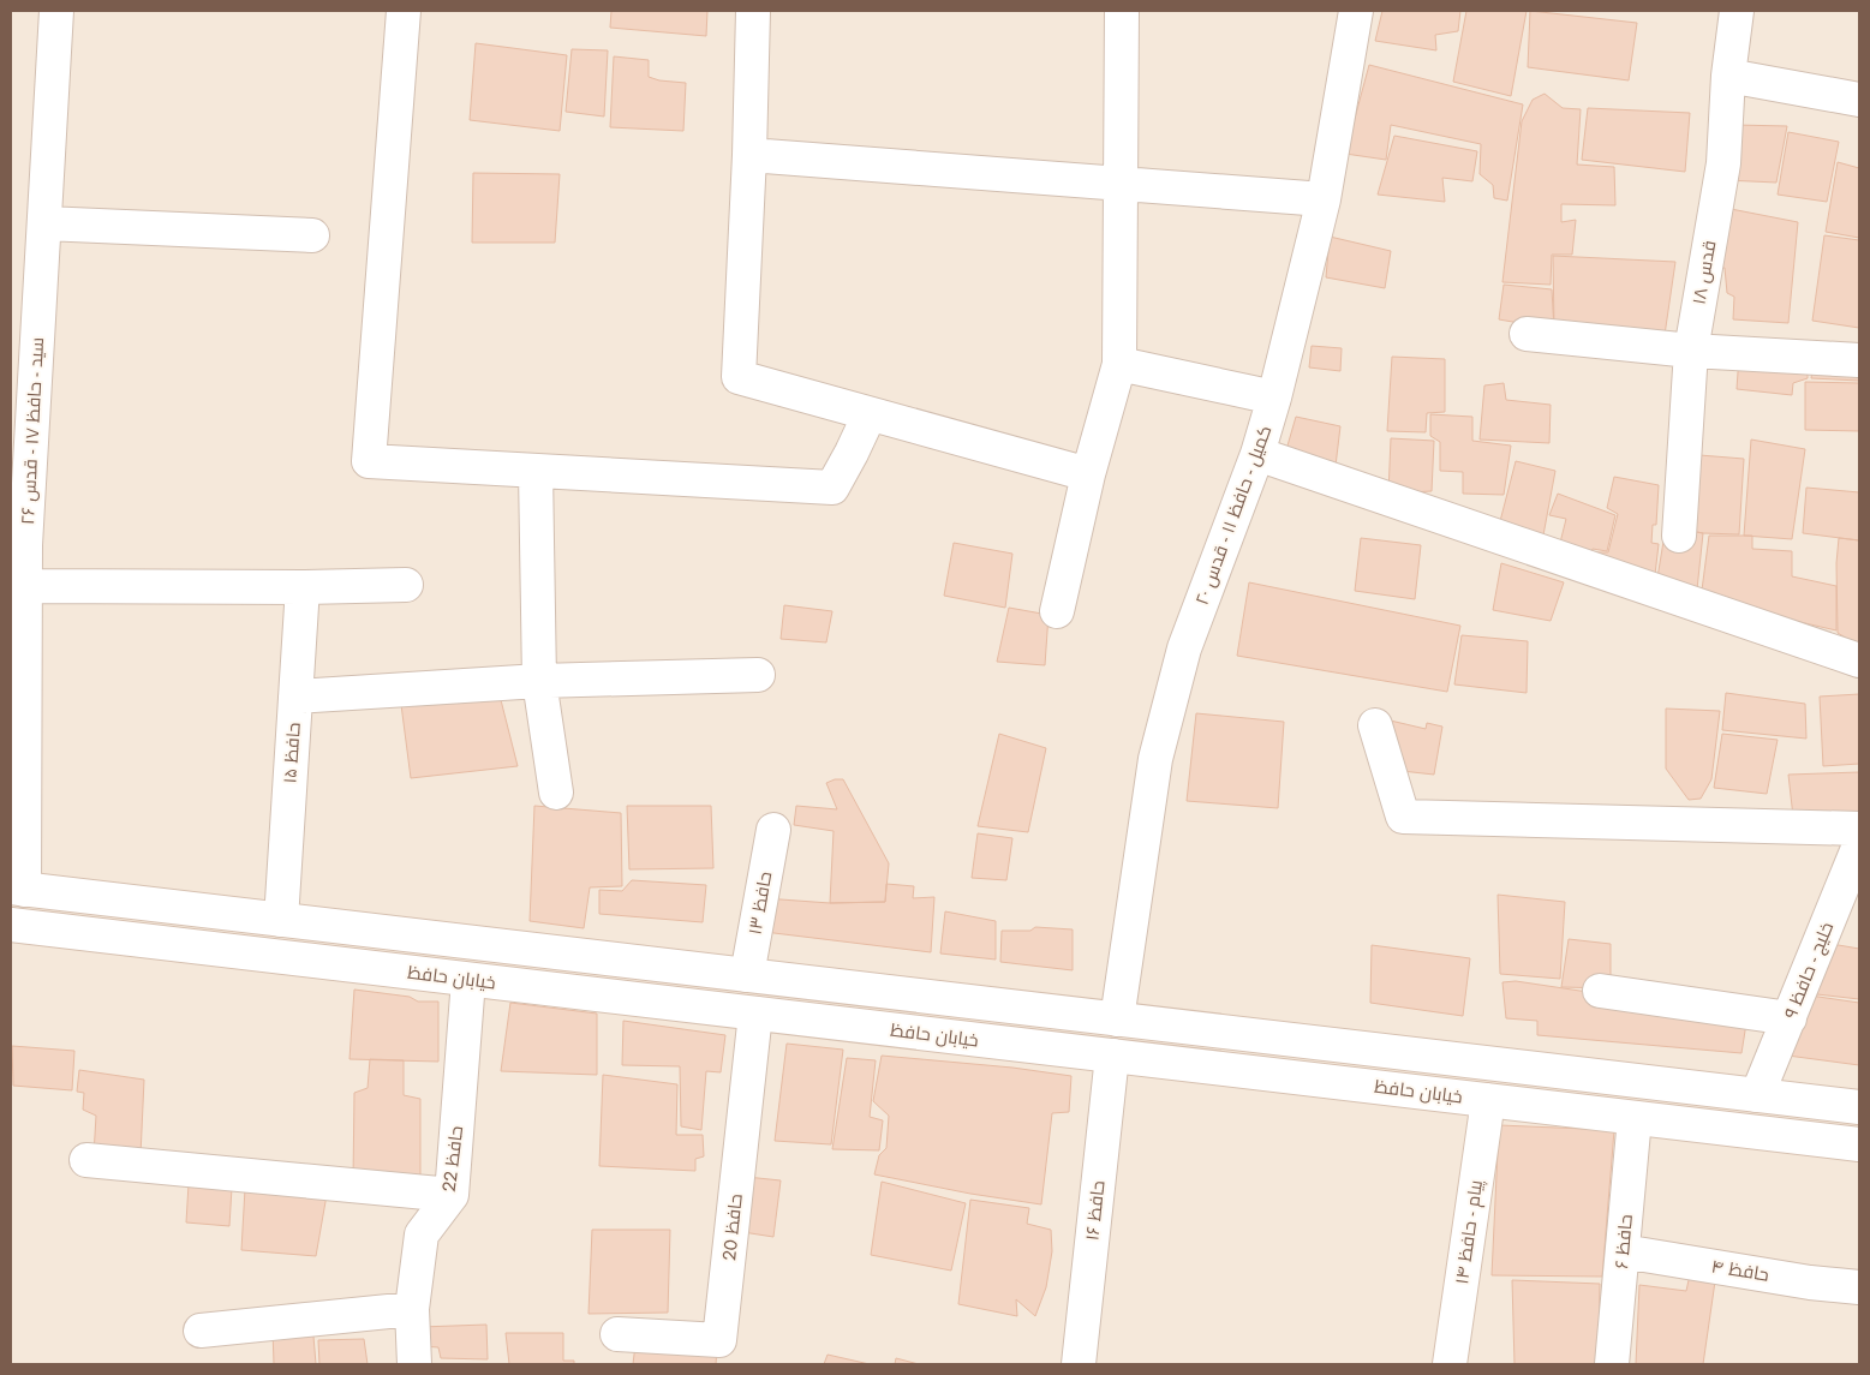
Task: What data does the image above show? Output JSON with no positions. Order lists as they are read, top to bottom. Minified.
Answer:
{"streets":{"street":["قدس ۱۸","سید - حافظ ۱۷ - قدس ۲۶","کمیل - حافظ ۱۱ - قدس ۲۰","حافظ ۱۵","حافظ ۱۳","خلیج - حافظ ۹","خیابان حافظ","حافظ 22","حافظ ۱۶","حافظ 20","پیام - حافظ ۱۴","حافظ ۶","حافظ ۴"]},"crossings":[["سید - حافظ ۱۷ - قدس ۲۶","خیابان حافظ"],["کمیل - حافظ ۱۱ - قدس ۲۰","خیابان حافظ"],["حافظ ۱۵","خیابان حافظ"],["حافظ ۱۳","خیابان حافظ"],["خلیج - حافظ ۹","خیابان حافظ"],["خیابان حافظ","حافظ 22"],["خیابان حافظ","حافظ ۱۶"],["خیابان حافظ","حافظ 20"],["خیابان حافظ","پیام - حافظ ۱۴"],["خیابان حافظ","حافظ ۶"],["حافظ ۶","حافظ ۴"]]}
